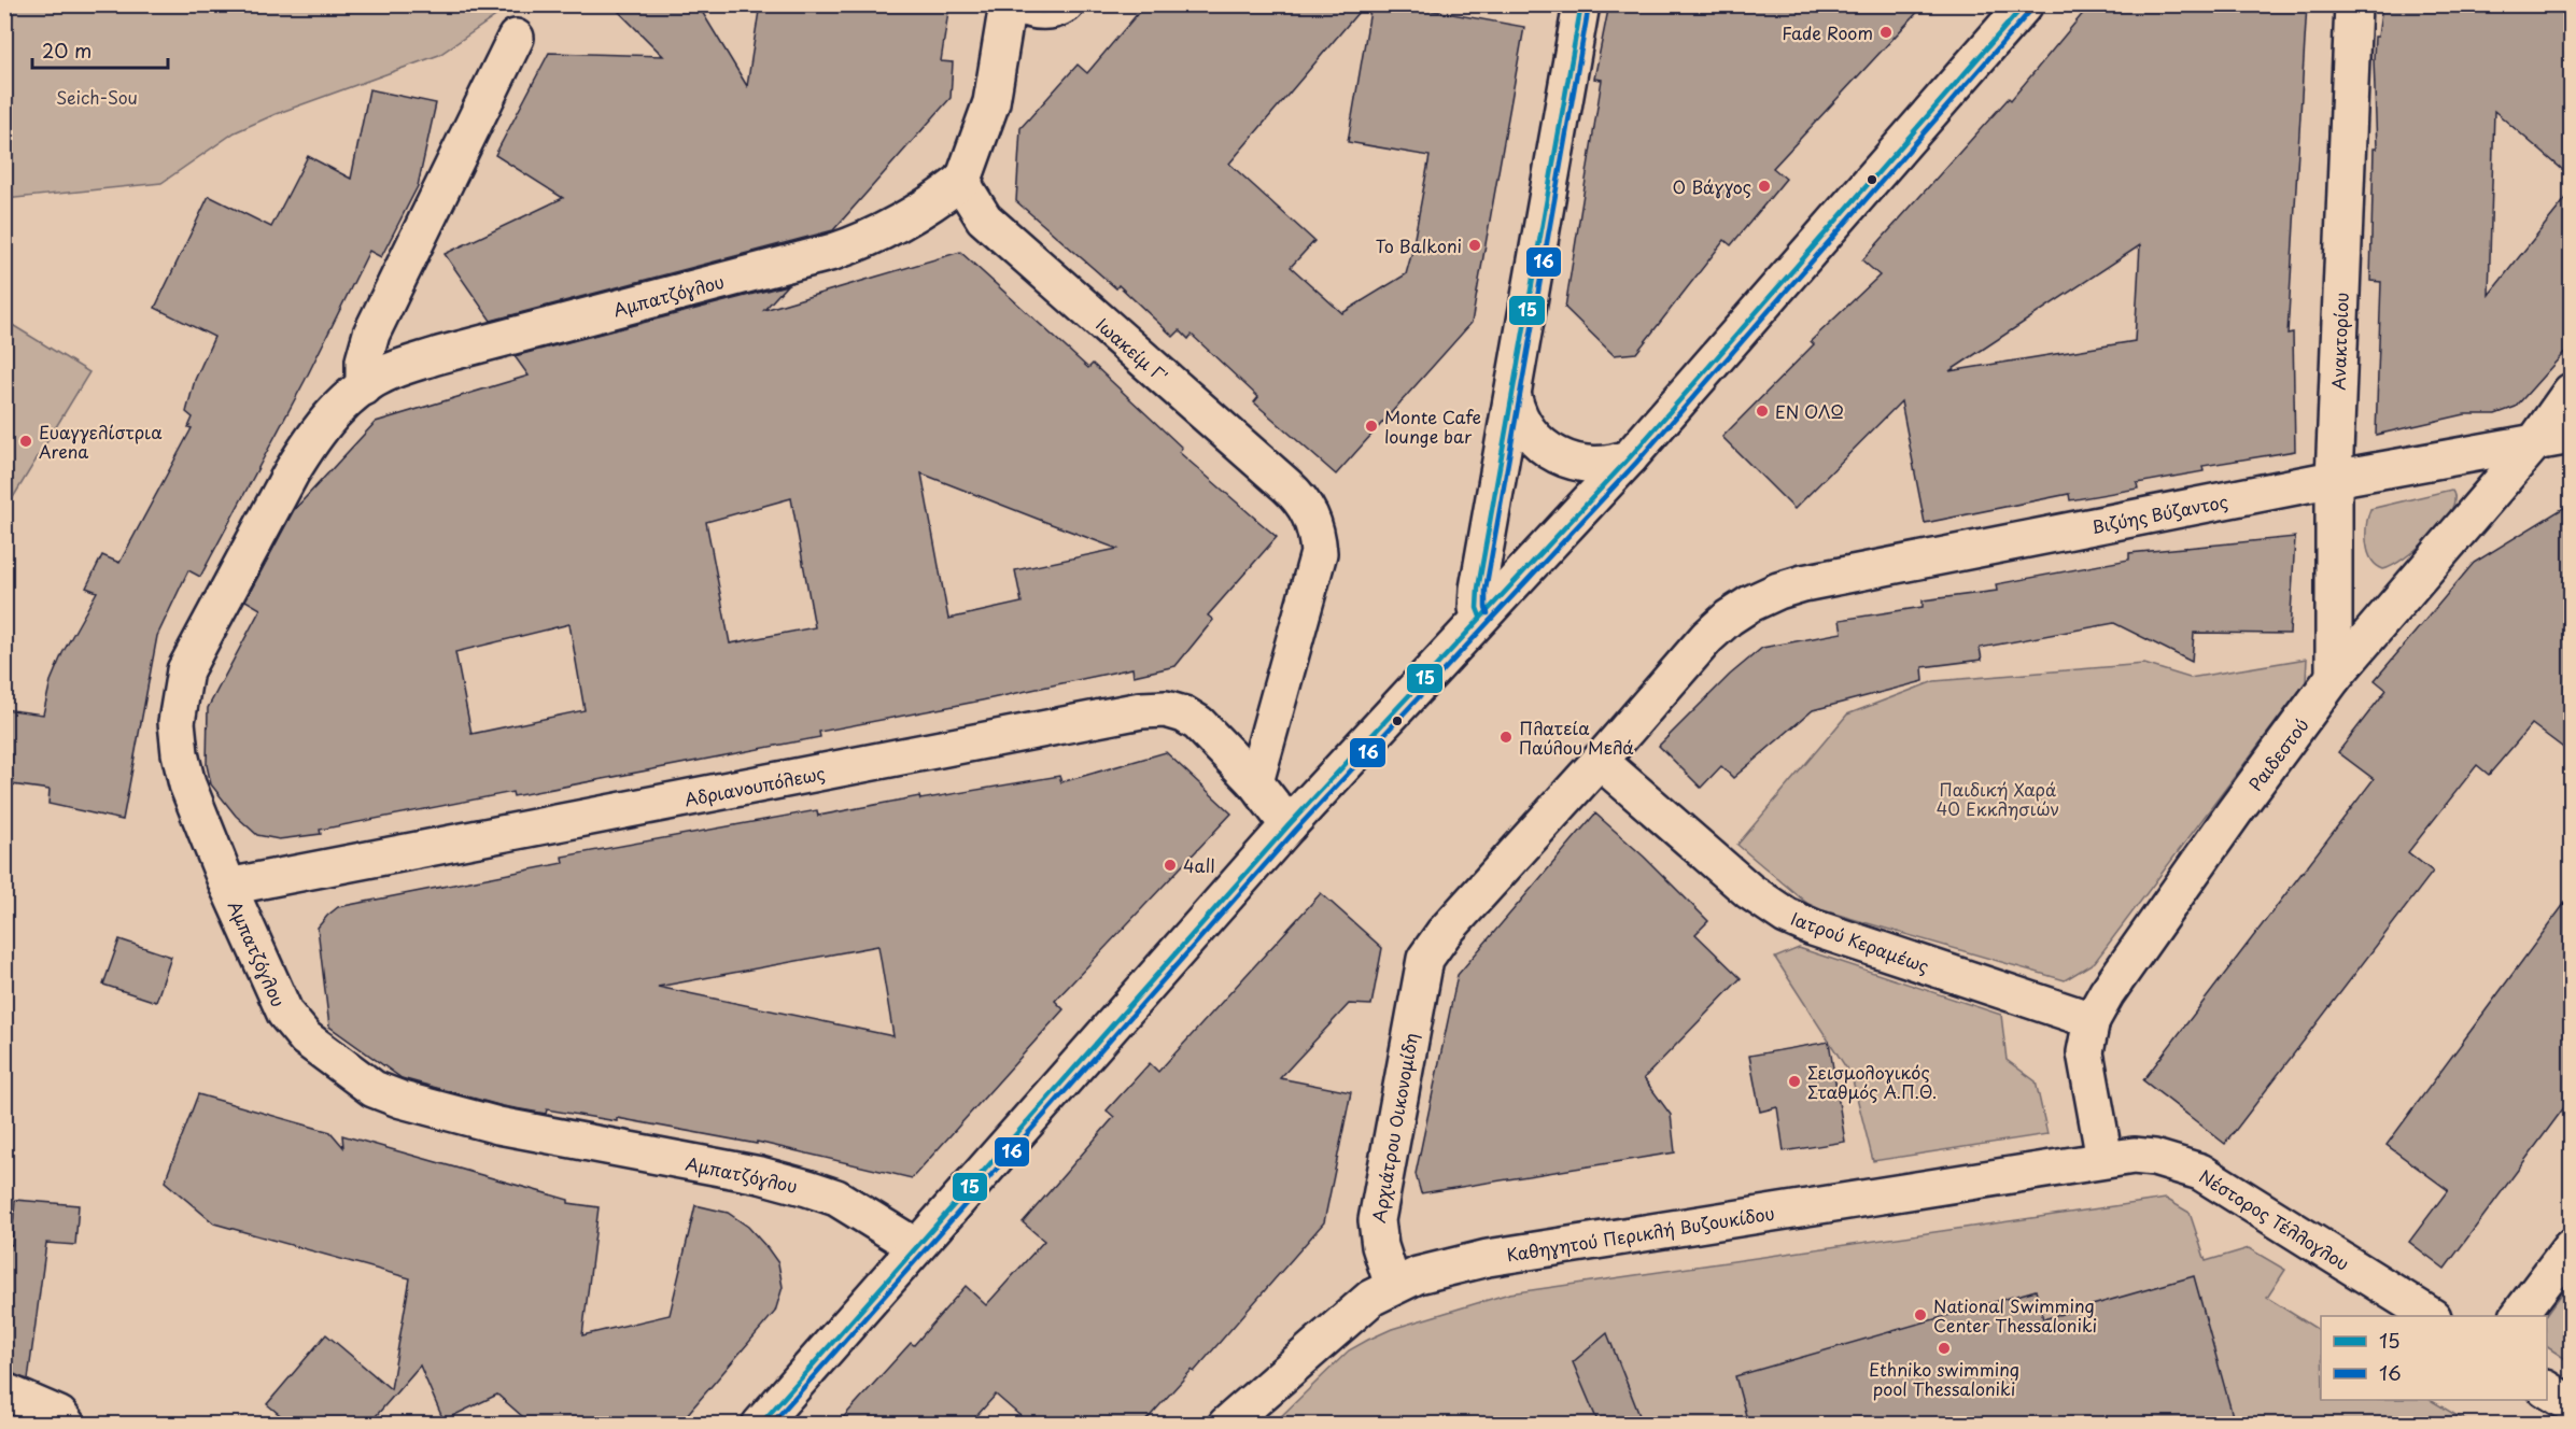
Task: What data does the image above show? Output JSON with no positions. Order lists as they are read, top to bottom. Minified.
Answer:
{"streets":{"street":["Αμπατζόγλου","Ανακτορίου","Ιωακείμ Γ'","Βιζύης Βύζαντος","Ραιδεστού","Αδριανουπόλεως","Ιατρού Κεραμέως","Αρχιάτρου Οικονομίδη","Νέστορος Τέλλογλου","Καθηγητού Περικλή Βυζουκίδου"]},"crossings":[["Αμπατζόγλου","Ιωακείμ Γ'"],["Αμπατζόγλου","Αδριανουπόλεως"],["Ανακτορίου","Βιζύης Βύζαντος"],["Ανακτορίου","Ραιδεστού"],["Ιωακείμ Γ'","Αδριανουπόλεως"],["Βιζύης Βύζαντος","Ραιδεστού"],["Βιζύης Βύζαντος","Ιατρού Κεραμέως"],["Βιζύης Βύζαντος","Αρχιάτρου Οικονομίδη"],["Ραιδεστού","Ιατρού Κεραμέως"],["Ραιδεστού","Νέστορος Τέλλογλου"],["Ραιδεστού","Καθηγητού Περικλή Βυζουκίδου"],["Ιατρού Κεραμέως","Αρχιάτρου Οικονομίδη"],["Αρχιάτρου Οικονομίδη","Καθηγητού Περικλή Βυζουκίδου"],["Νέστορος Τέλλογλου","Καθηγητού Περικλή Βυζουκίδου"]],"parks":["Seich-Sou","Παιδική Χαρά 40 Εκκλησιών"],"places":["Fade Room","Ο Βάγγος","To Balkoni","ΕΝ ΟΛΩ","Monte Cafe lounge bar","Ευαγγελίστρια Arena","Πλατεία Παύλου Μελά","4all","Σεισμολογικός Σταθμός Α.Π.Θ.","National Swimming Center Thessaloniki","Ethniko swimming pool Thessaloniki"],"lines":["transit line 15","transit line 16"],"legend":["15","16"],"scale_bar":"20 m"}
